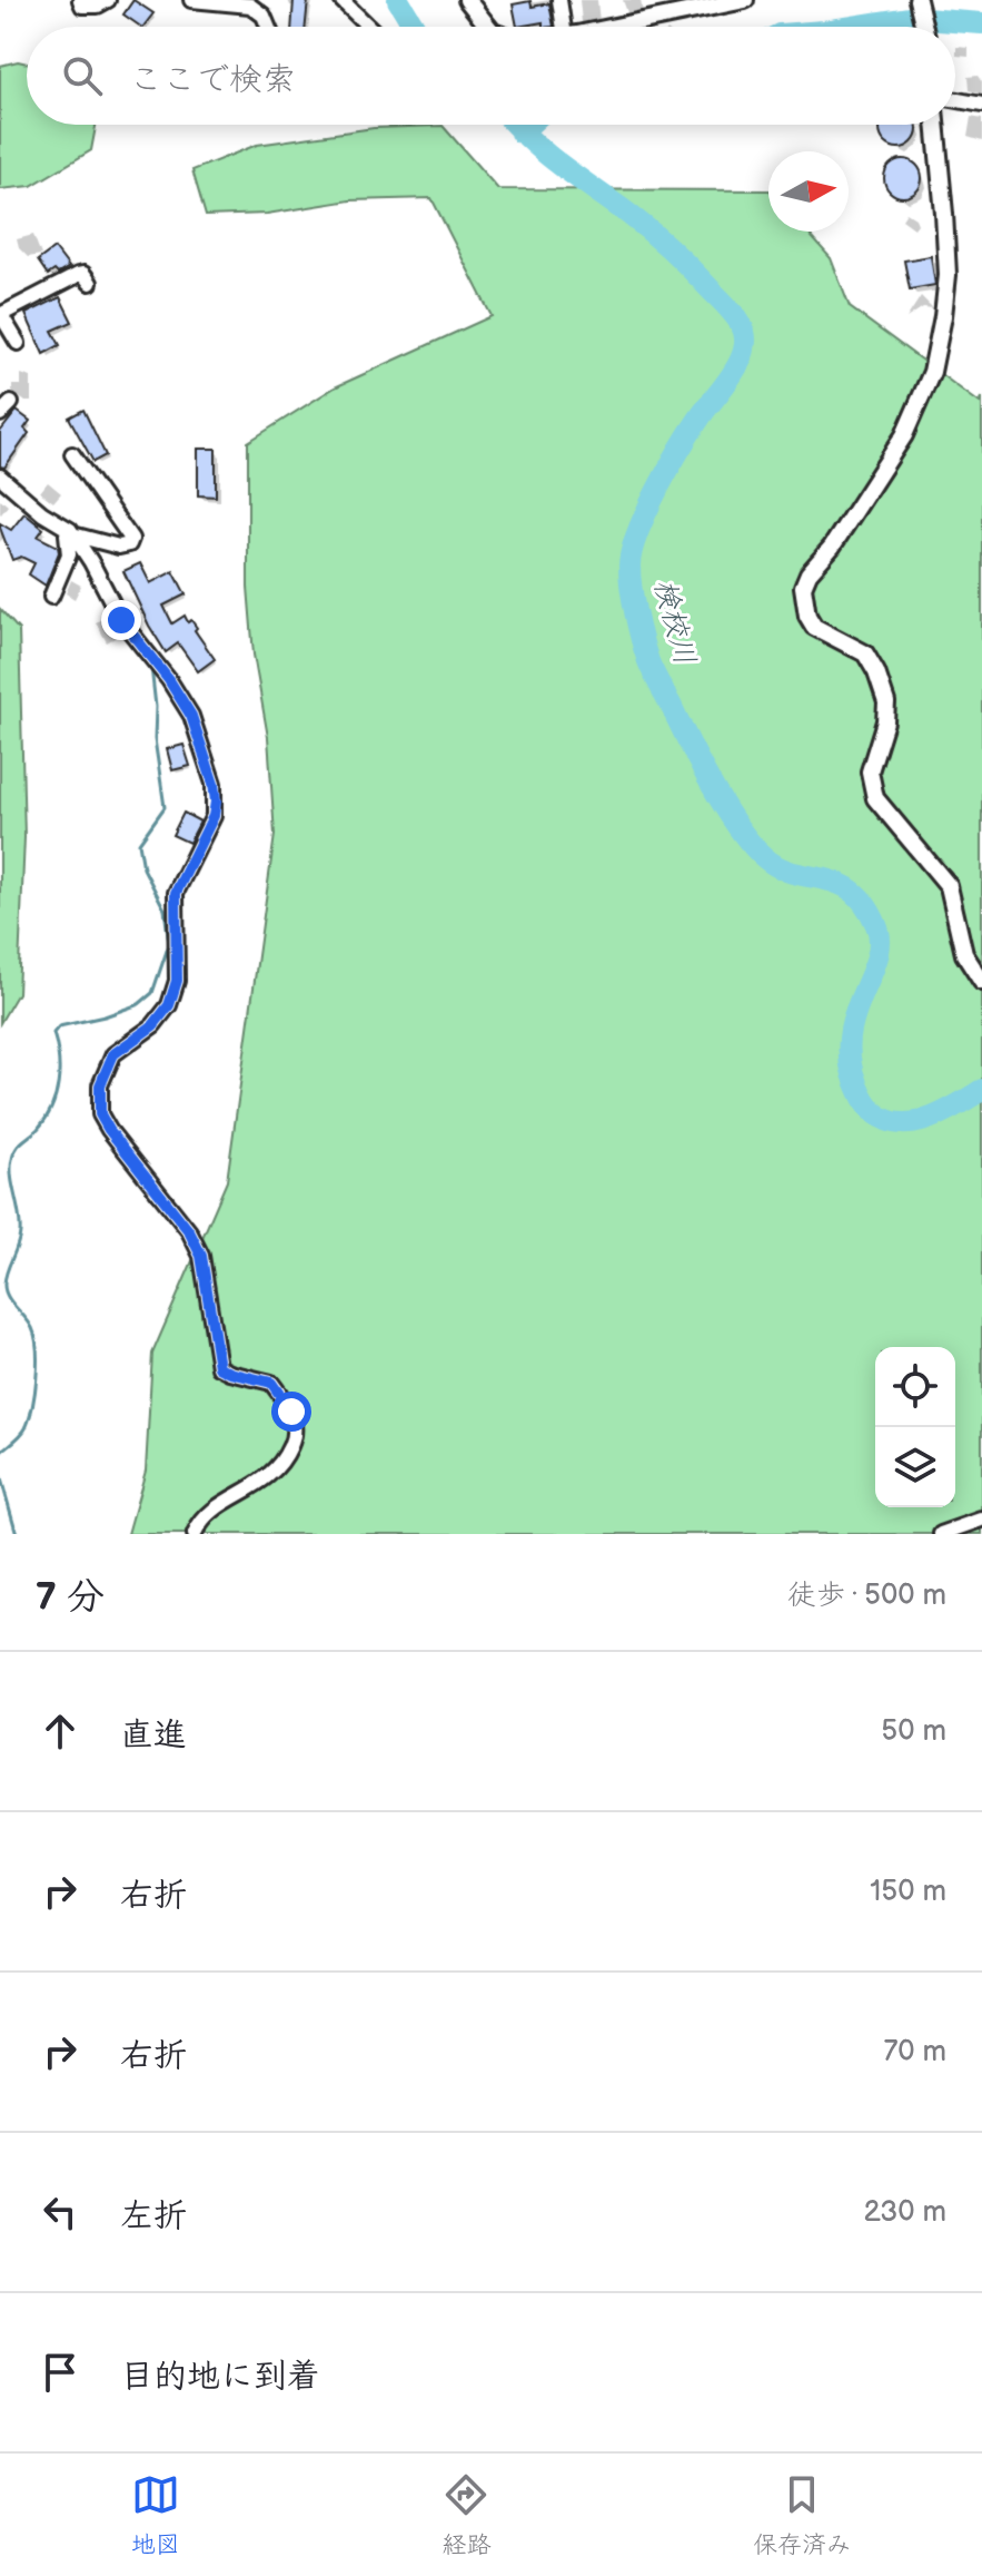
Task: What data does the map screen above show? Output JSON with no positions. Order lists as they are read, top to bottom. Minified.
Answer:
{"water":["検校川"],"north":"right","page":{"search":"ここで検索","heading":["7 分","徒歩 · 500 m"],"list":[["直進","50 m"],["右折","150 m"],["右折","70 m"],["左折","230 m"],"目的地に到着"],"nav":["地図","経路","保存済み"]}}
